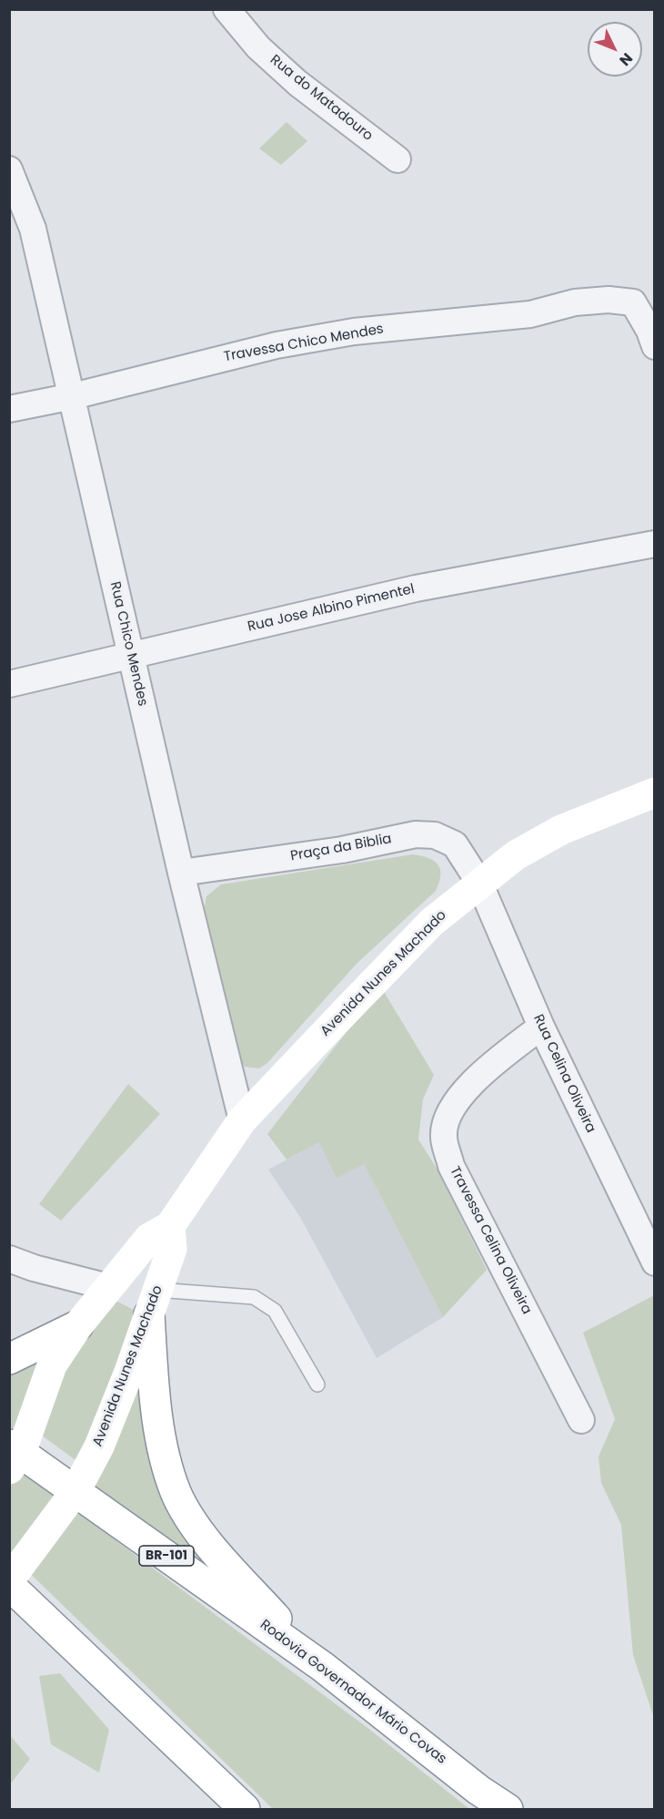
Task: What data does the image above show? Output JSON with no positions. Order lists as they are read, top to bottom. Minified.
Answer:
{"streets":{"main road":["Avenida Nunes Machado","BR-101","Rodovia Governador Mário Covas"],"street":["Rua do Matadouro","Travessa Chico Mendes","Rua Jose Albino Pimentel","Rua Chico Mendes","Praça da Biblia","Rua Celina Oliveira","Travessa Celina Oliveira"]},"crossings":[["Travessa Chico Mendes","Rua Chico Mendes"],["Rua Jose Albino Pimentel","Rua Chico Mendes"],["Rua Chico Mendes","Praça da Biblia"],["Rua Chico Mendes","Avenida Nunes Machado"],["Praça da Biblia","Avenida Nunes Machado"],["Praça da Biblia","Rua Celina Oliveira"],["Avenida Nunes Machado","Rua Celina Oliveira"],["Avenida Nunes Machado","Rodovia Governador Mário Covas"],["Rua Celina Oliveira","Travessa Celina Oliveira"]],"north":"bottom right"}
